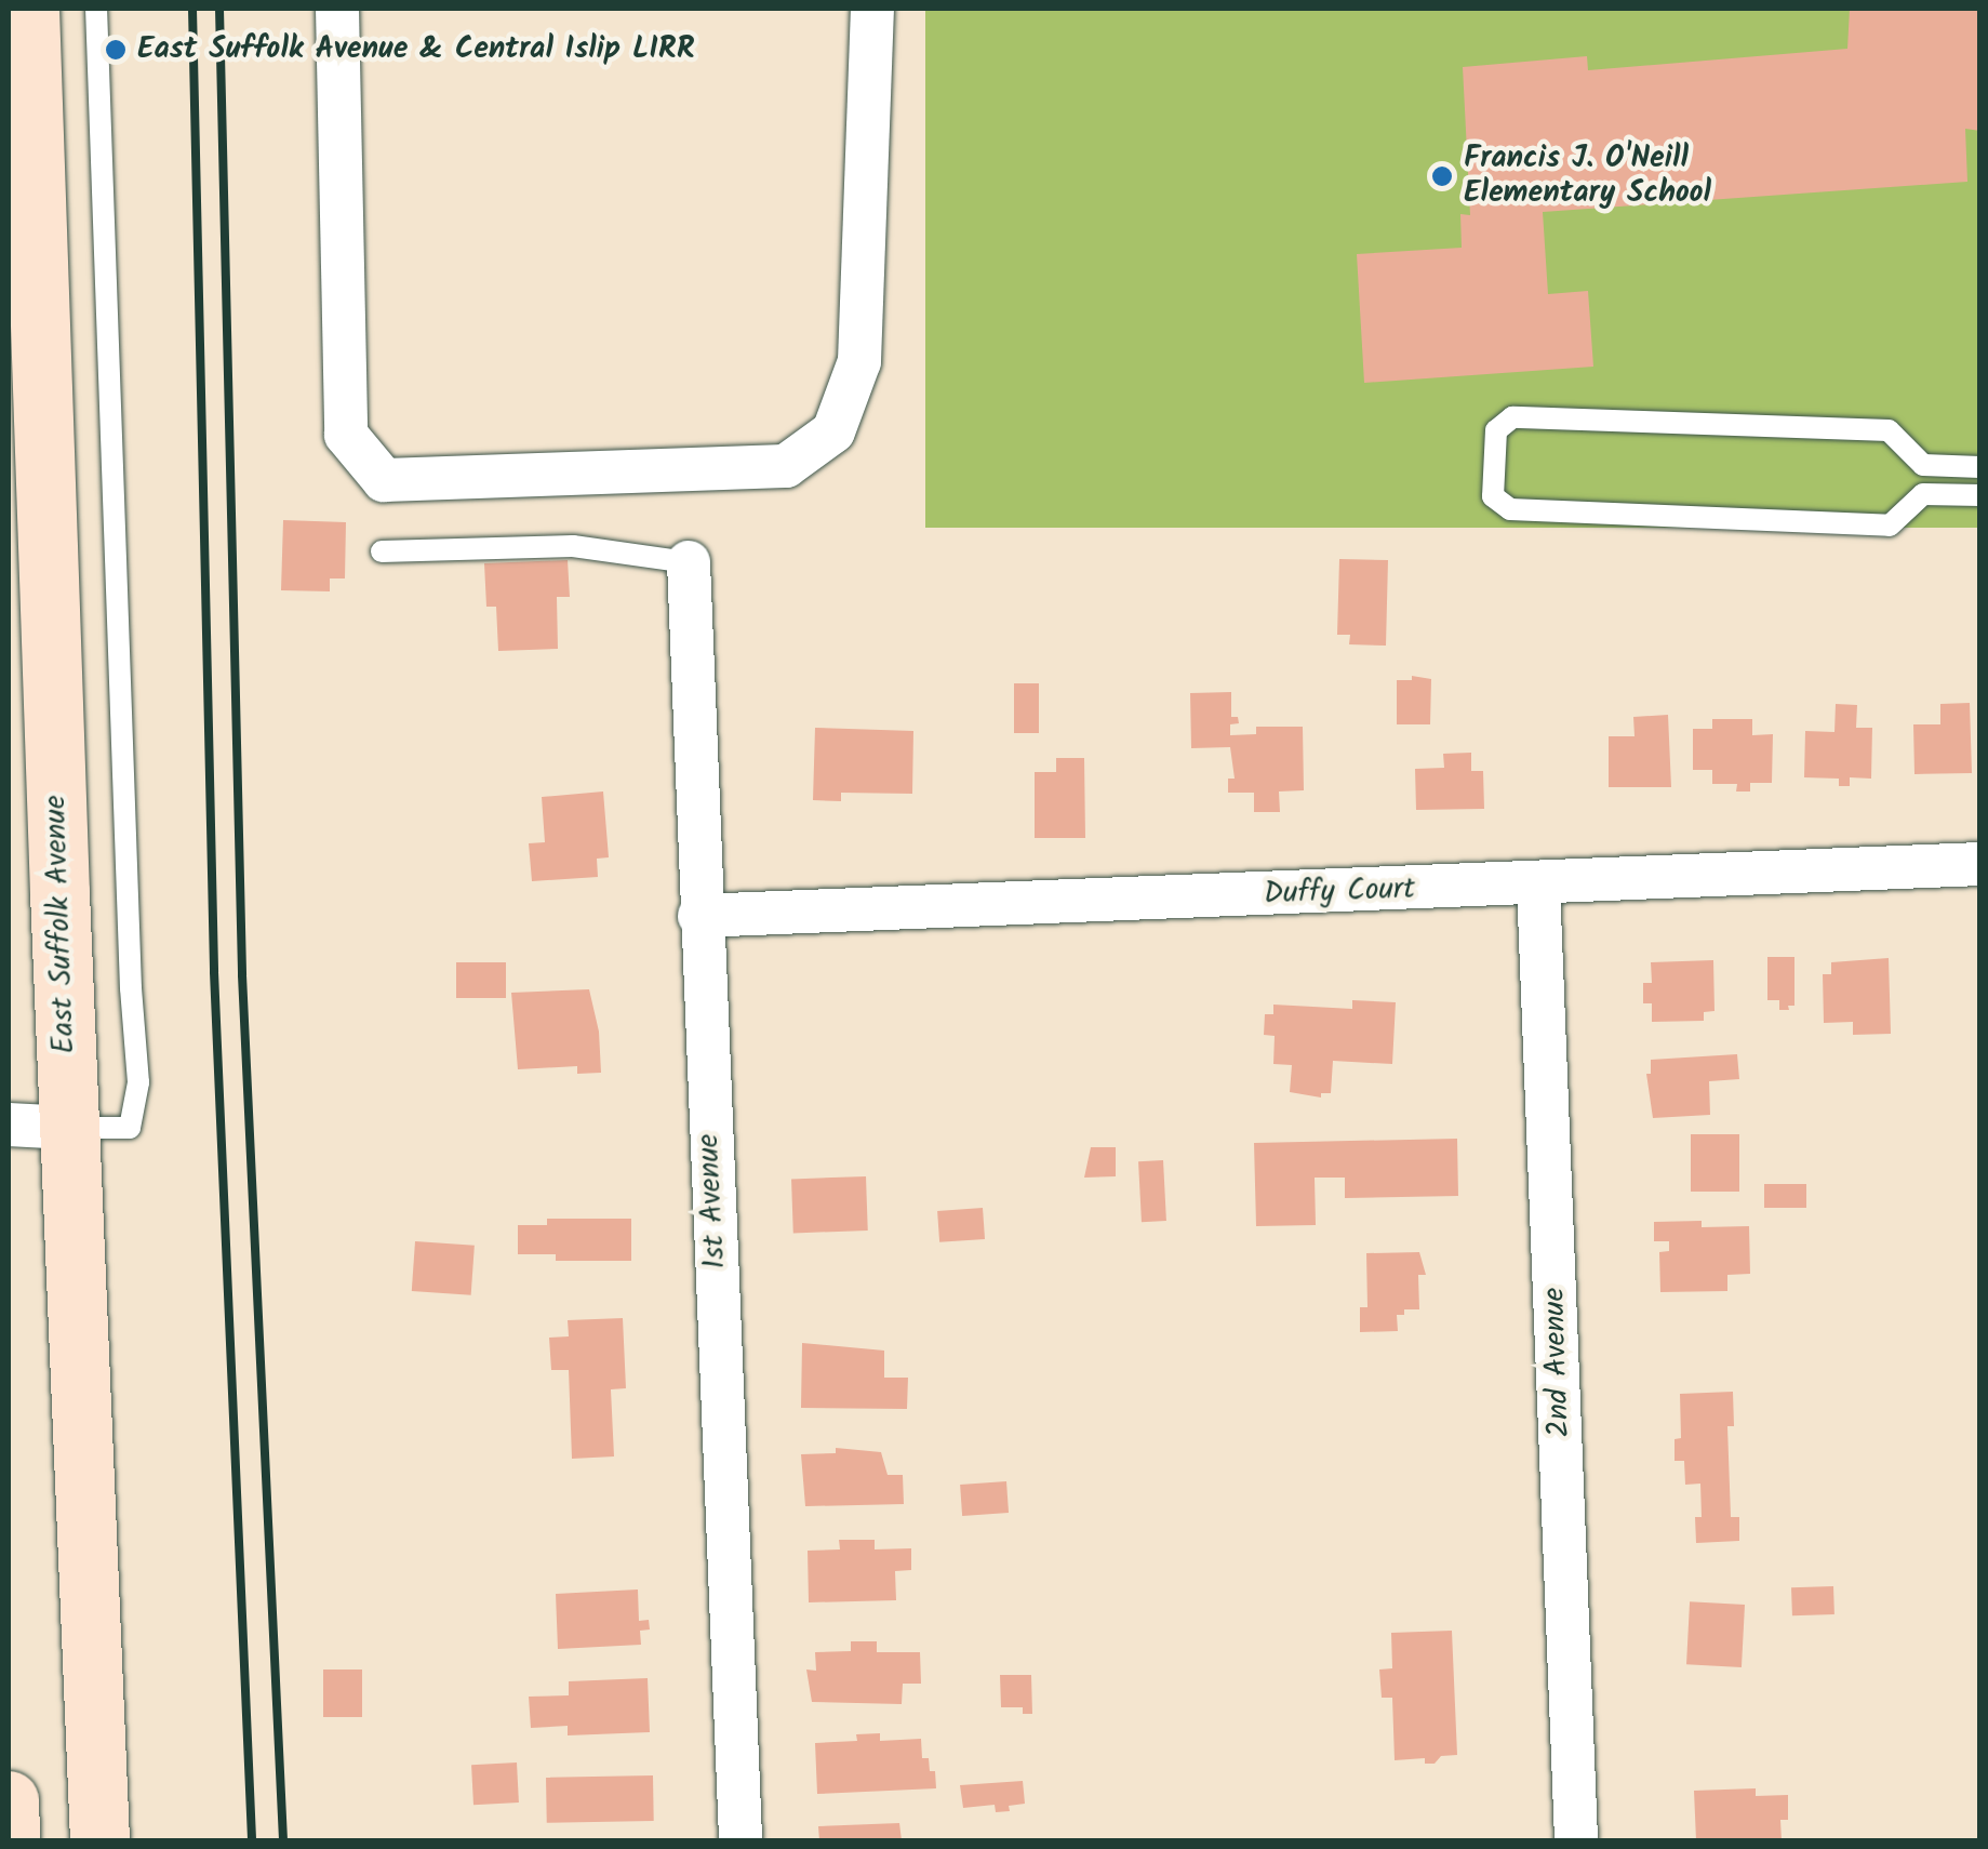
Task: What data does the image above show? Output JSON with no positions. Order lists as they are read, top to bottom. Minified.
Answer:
{"streets":{"main road":["East Suffolk Avenue"],"street":["Duffy Court","1st Avenue","2nd Avenue"]},"crossings":[["Duffy Court","1st Avenue"],["Duffy Court","2nd Avenue"]],"places":["East Suffolk Avenue & Central Islip LIRR","Francis J. O'Neill Elementary School"]}
